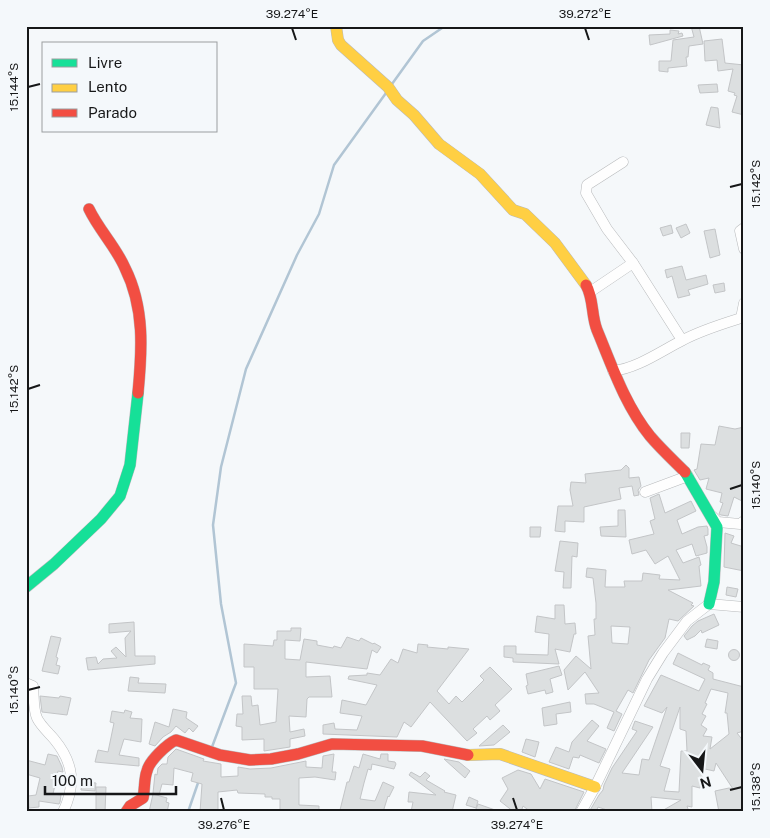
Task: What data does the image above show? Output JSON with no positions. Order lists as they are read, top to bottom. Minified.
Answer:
{"legend":["Livre","Lento","Parado"],"scale_bar":"100 m","north":"bottom","coordinates":["39.274°E","39.272°E","15.144°S","15.142°S","15.140°S","15.138°S","39.276°E"]}
